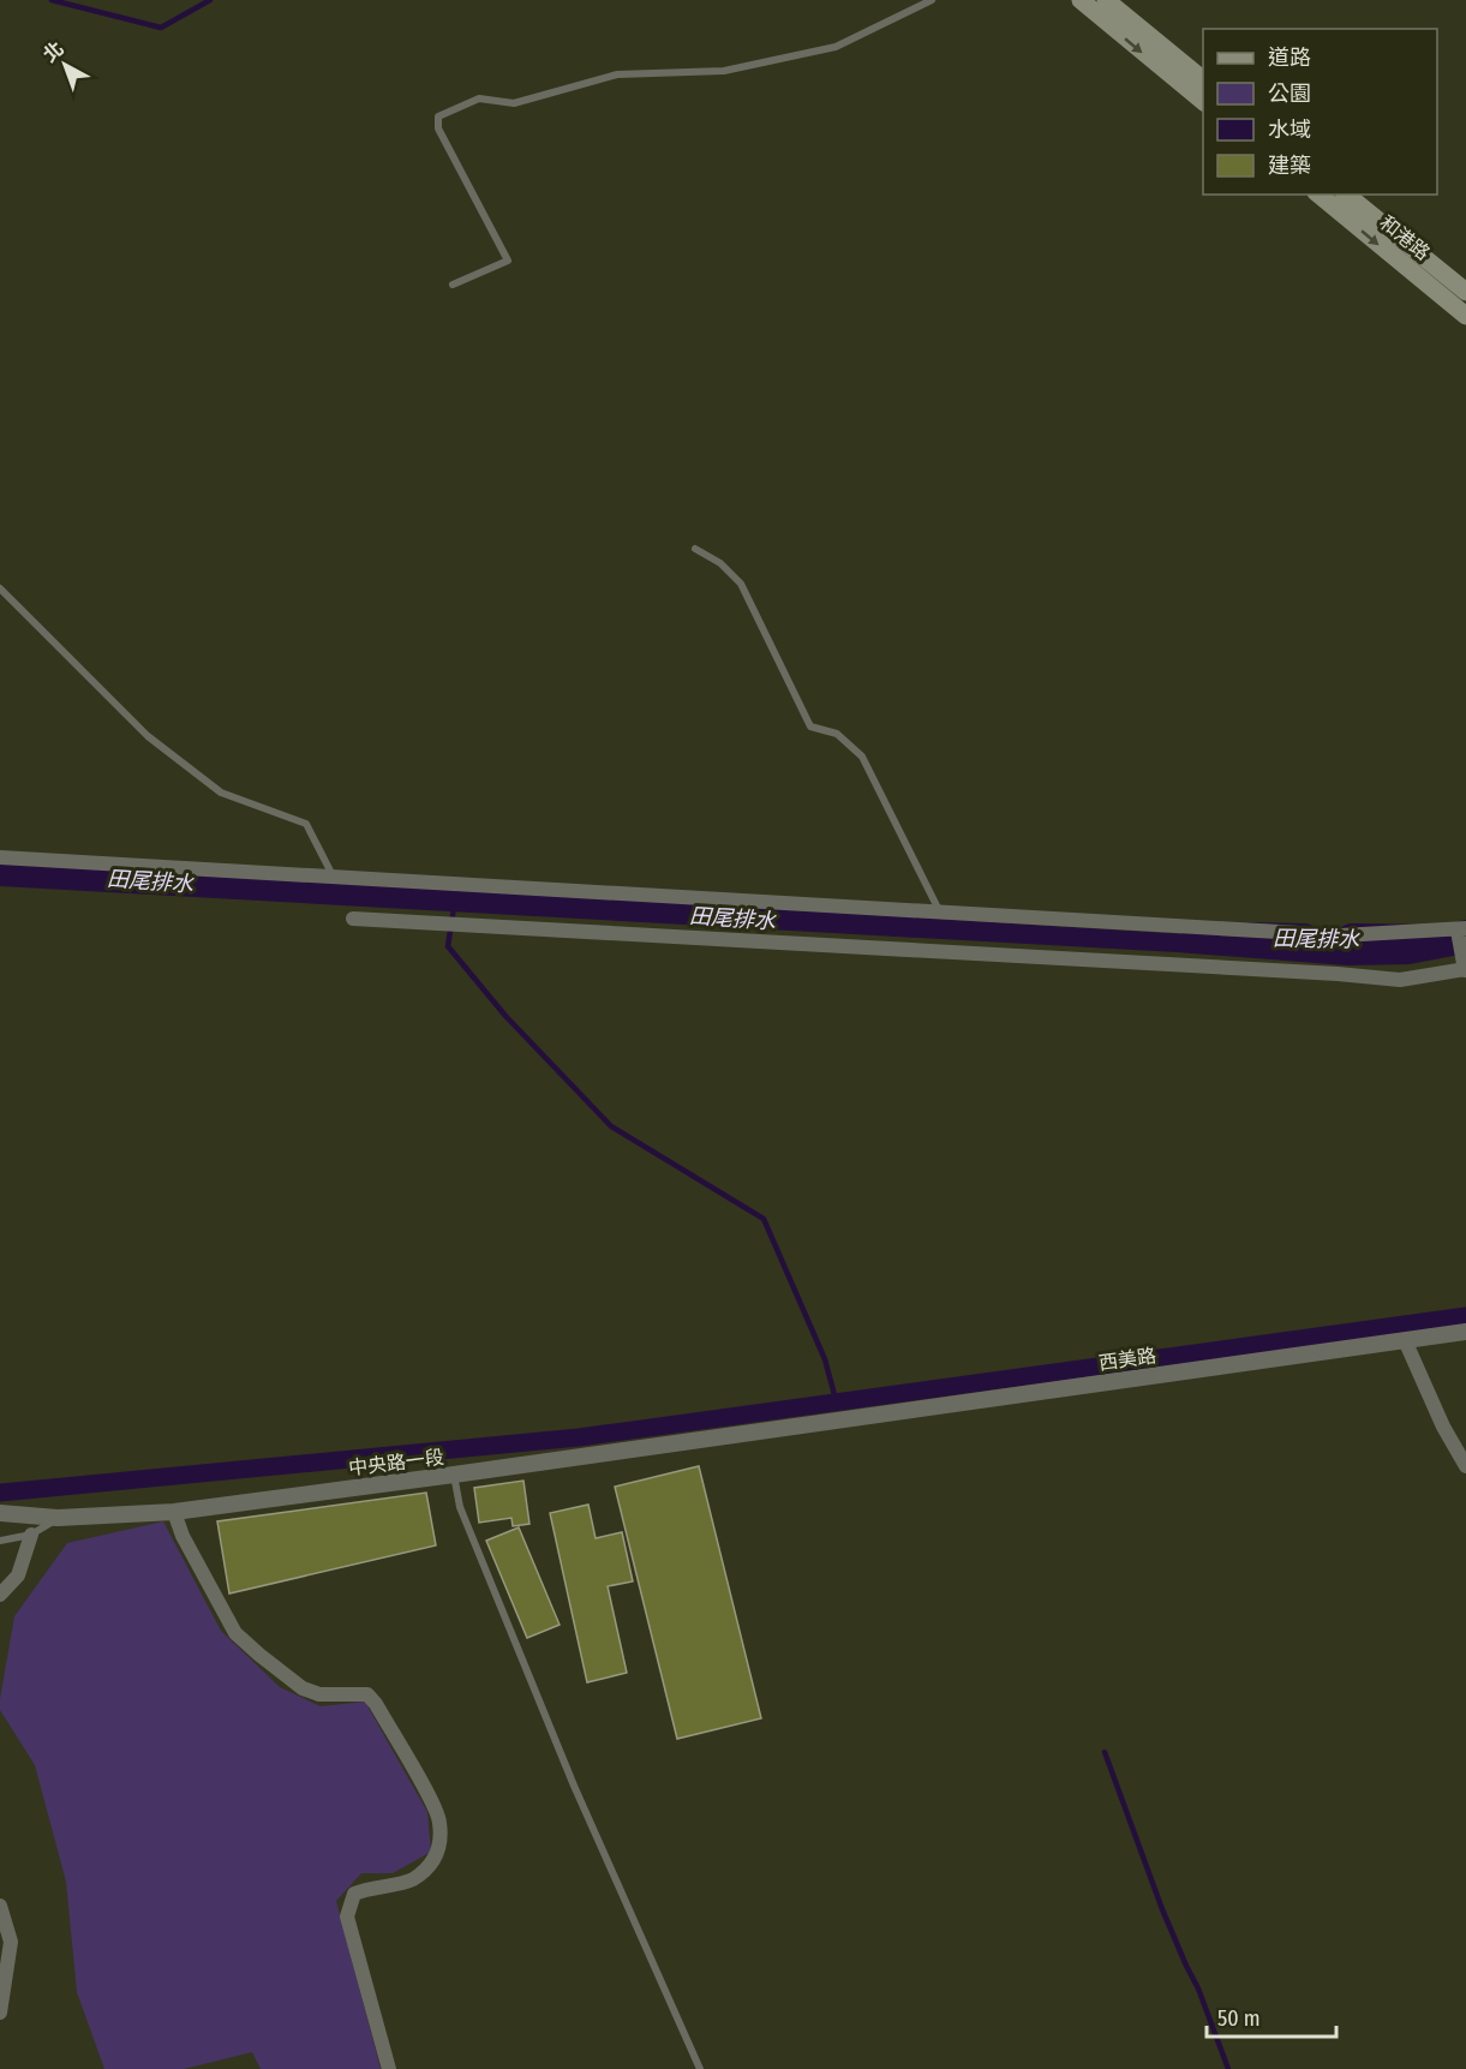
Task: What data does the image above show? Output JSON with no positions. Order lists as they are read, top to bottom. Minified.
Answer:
{"streets":{"main road":["和港路"],"street":["西美路","中央路一段"]},"crossings":[["西美路","中央路一段"]],"water":["田尾排水"],"legend":["道路","公園","水域","建築"],"scale_bar":"50 m","north":"top left"}
